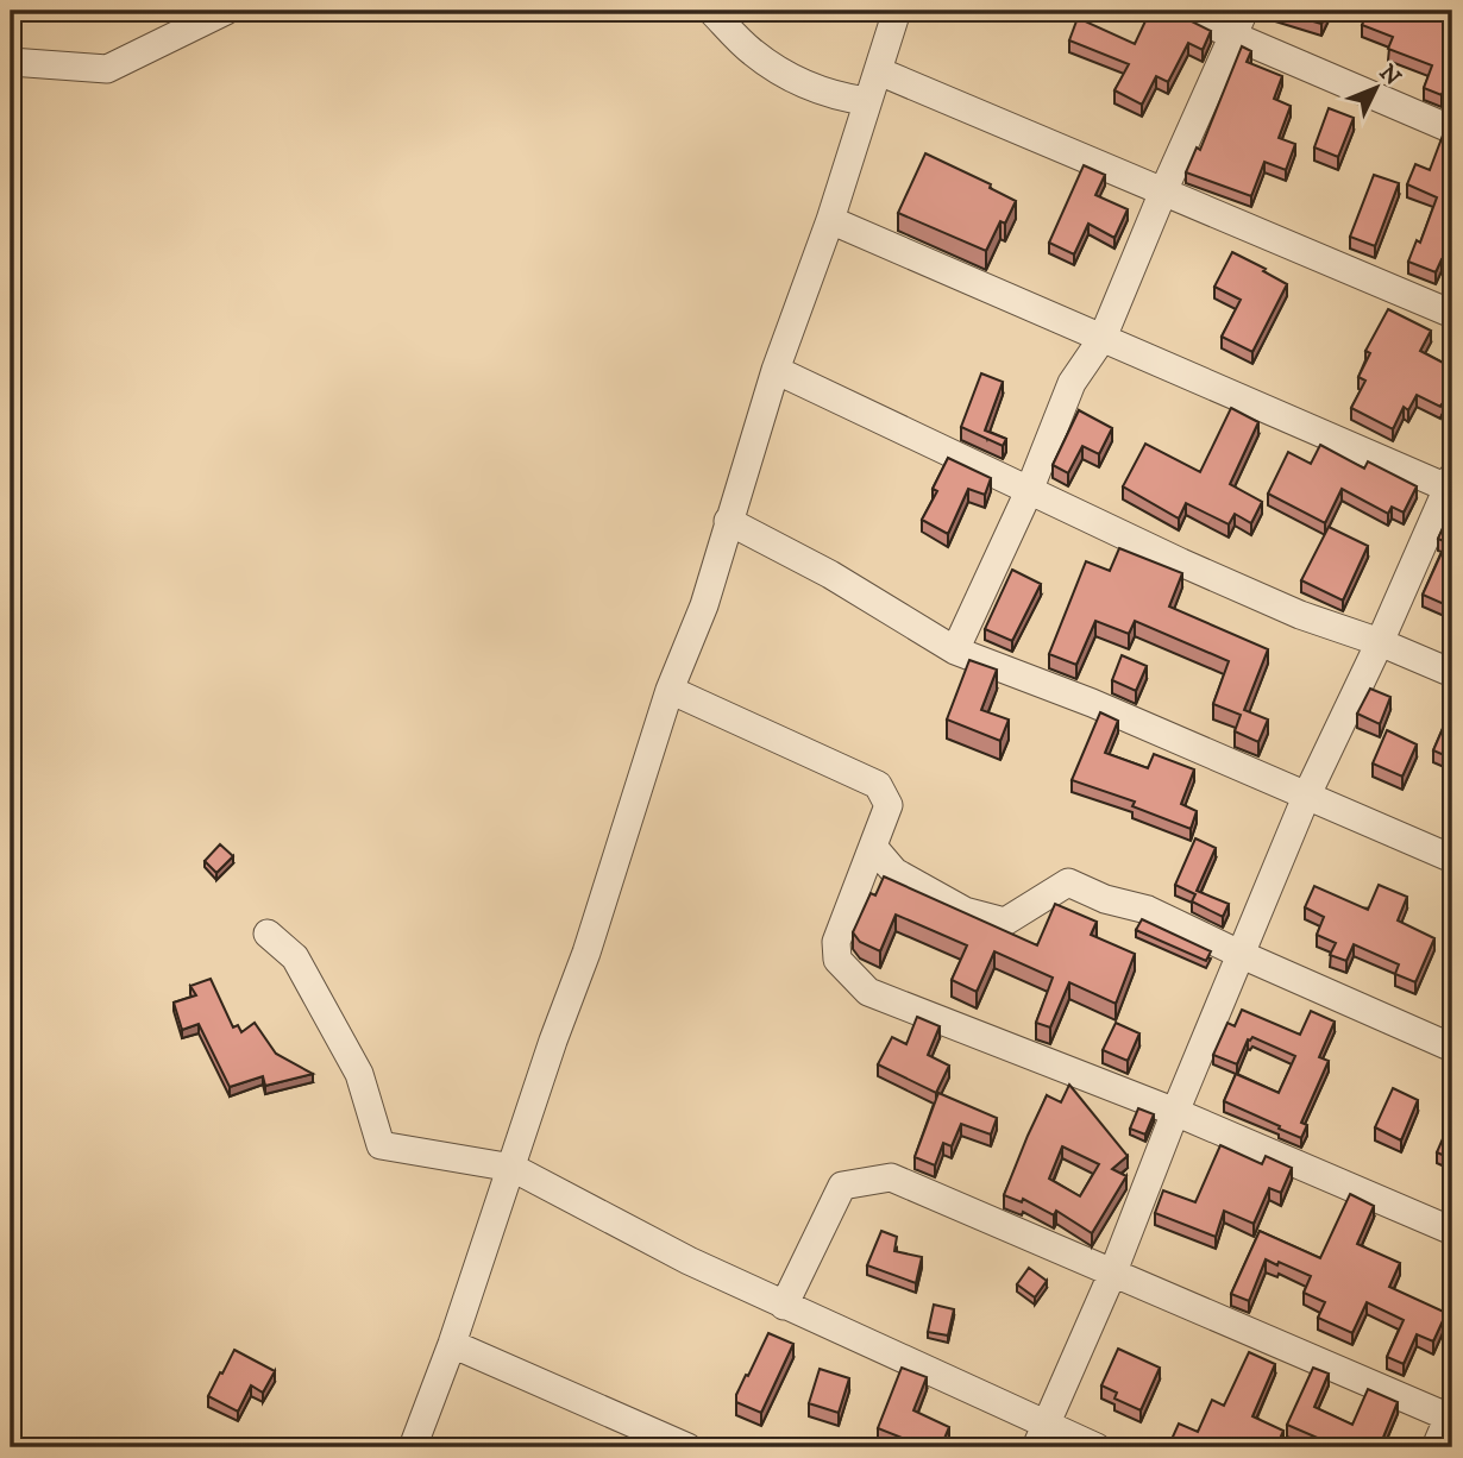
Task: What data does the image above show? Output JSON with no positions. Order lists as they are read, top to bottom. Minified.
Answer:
{"north":"top right"}
